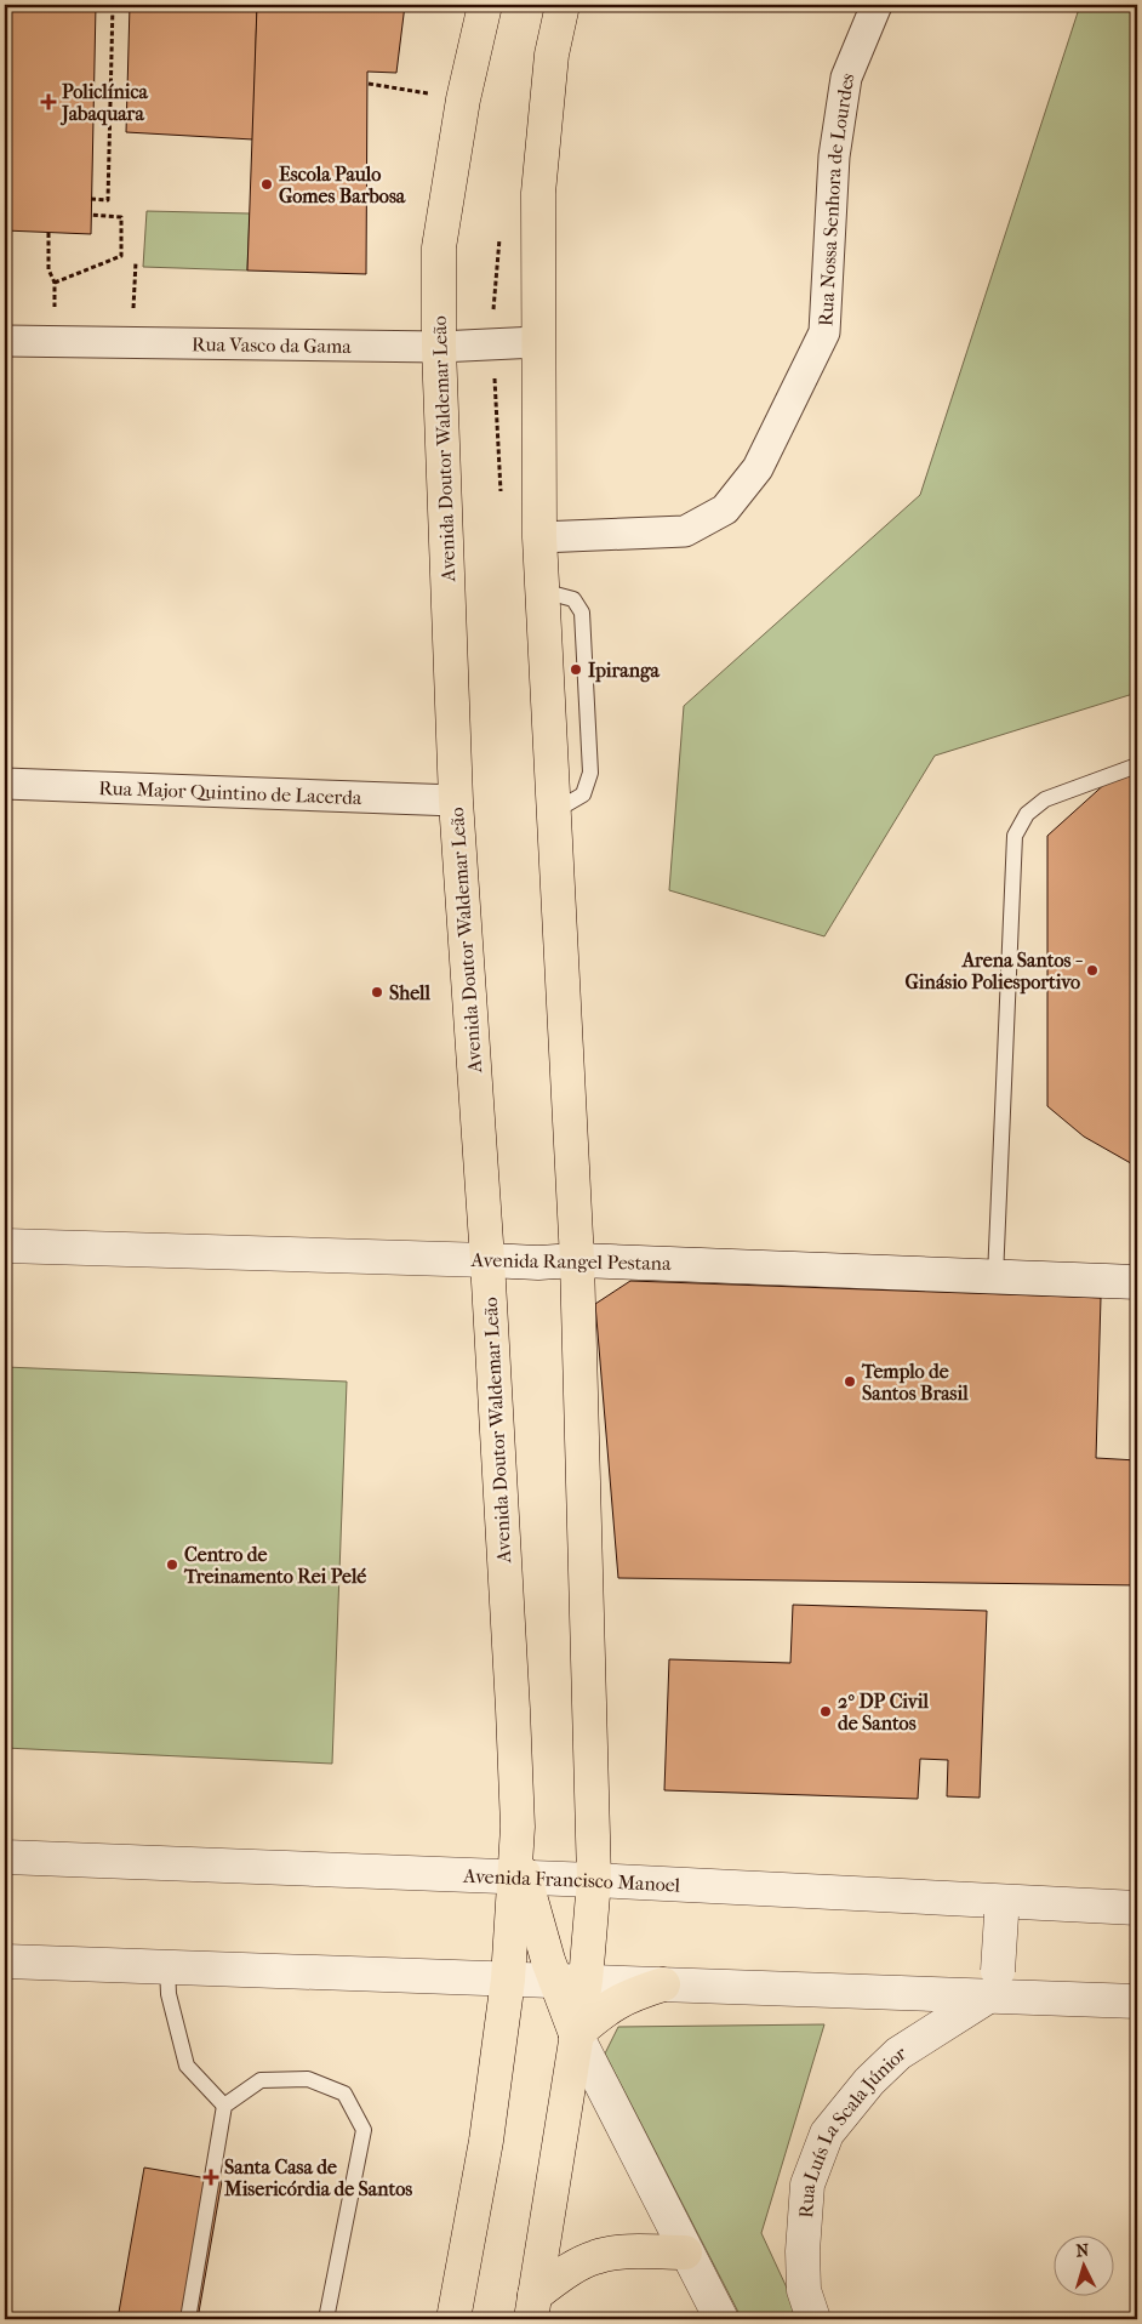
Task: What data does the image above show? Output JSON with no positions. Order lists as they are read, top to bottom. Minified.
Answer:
{"streets":{"main road":["Avenida Doutor Waldemar Leão"],"street":["Rua Nossa Senhora de Lourdes","Rua Vasco da Gama","Rua Major Quintino de Lacerda","Avenida Rangel Pestana","Avenida Francisco Manoel","Rua Luís La Scala Júnior"]},"crossings":[["Rua Vasco da Gama","Avenida Doutor Waldemar Leão"],["Avenida Doutor Waldemar Leão","Rua Major Quintino de Lacerda"],["Avenida Doutor Waldemar Leão","Avenida Rangel Pestana"],["Avenida Doutor Waldemar Leão","Avenida Francisco Manoel"]],"places":{"health":["Policlínica Jabaquara","Santa Casa de Misericórdia de Santos"],"other":["Escola Paulo Gomes Barbosa","Ipiranga","Arena Santos - Ginásio Poliesportivo","Shell","Templo de Santos Brasil","Centro de Treinamento Rei Pelé","2º DP Civil de Santos"]},"north":"top"}
